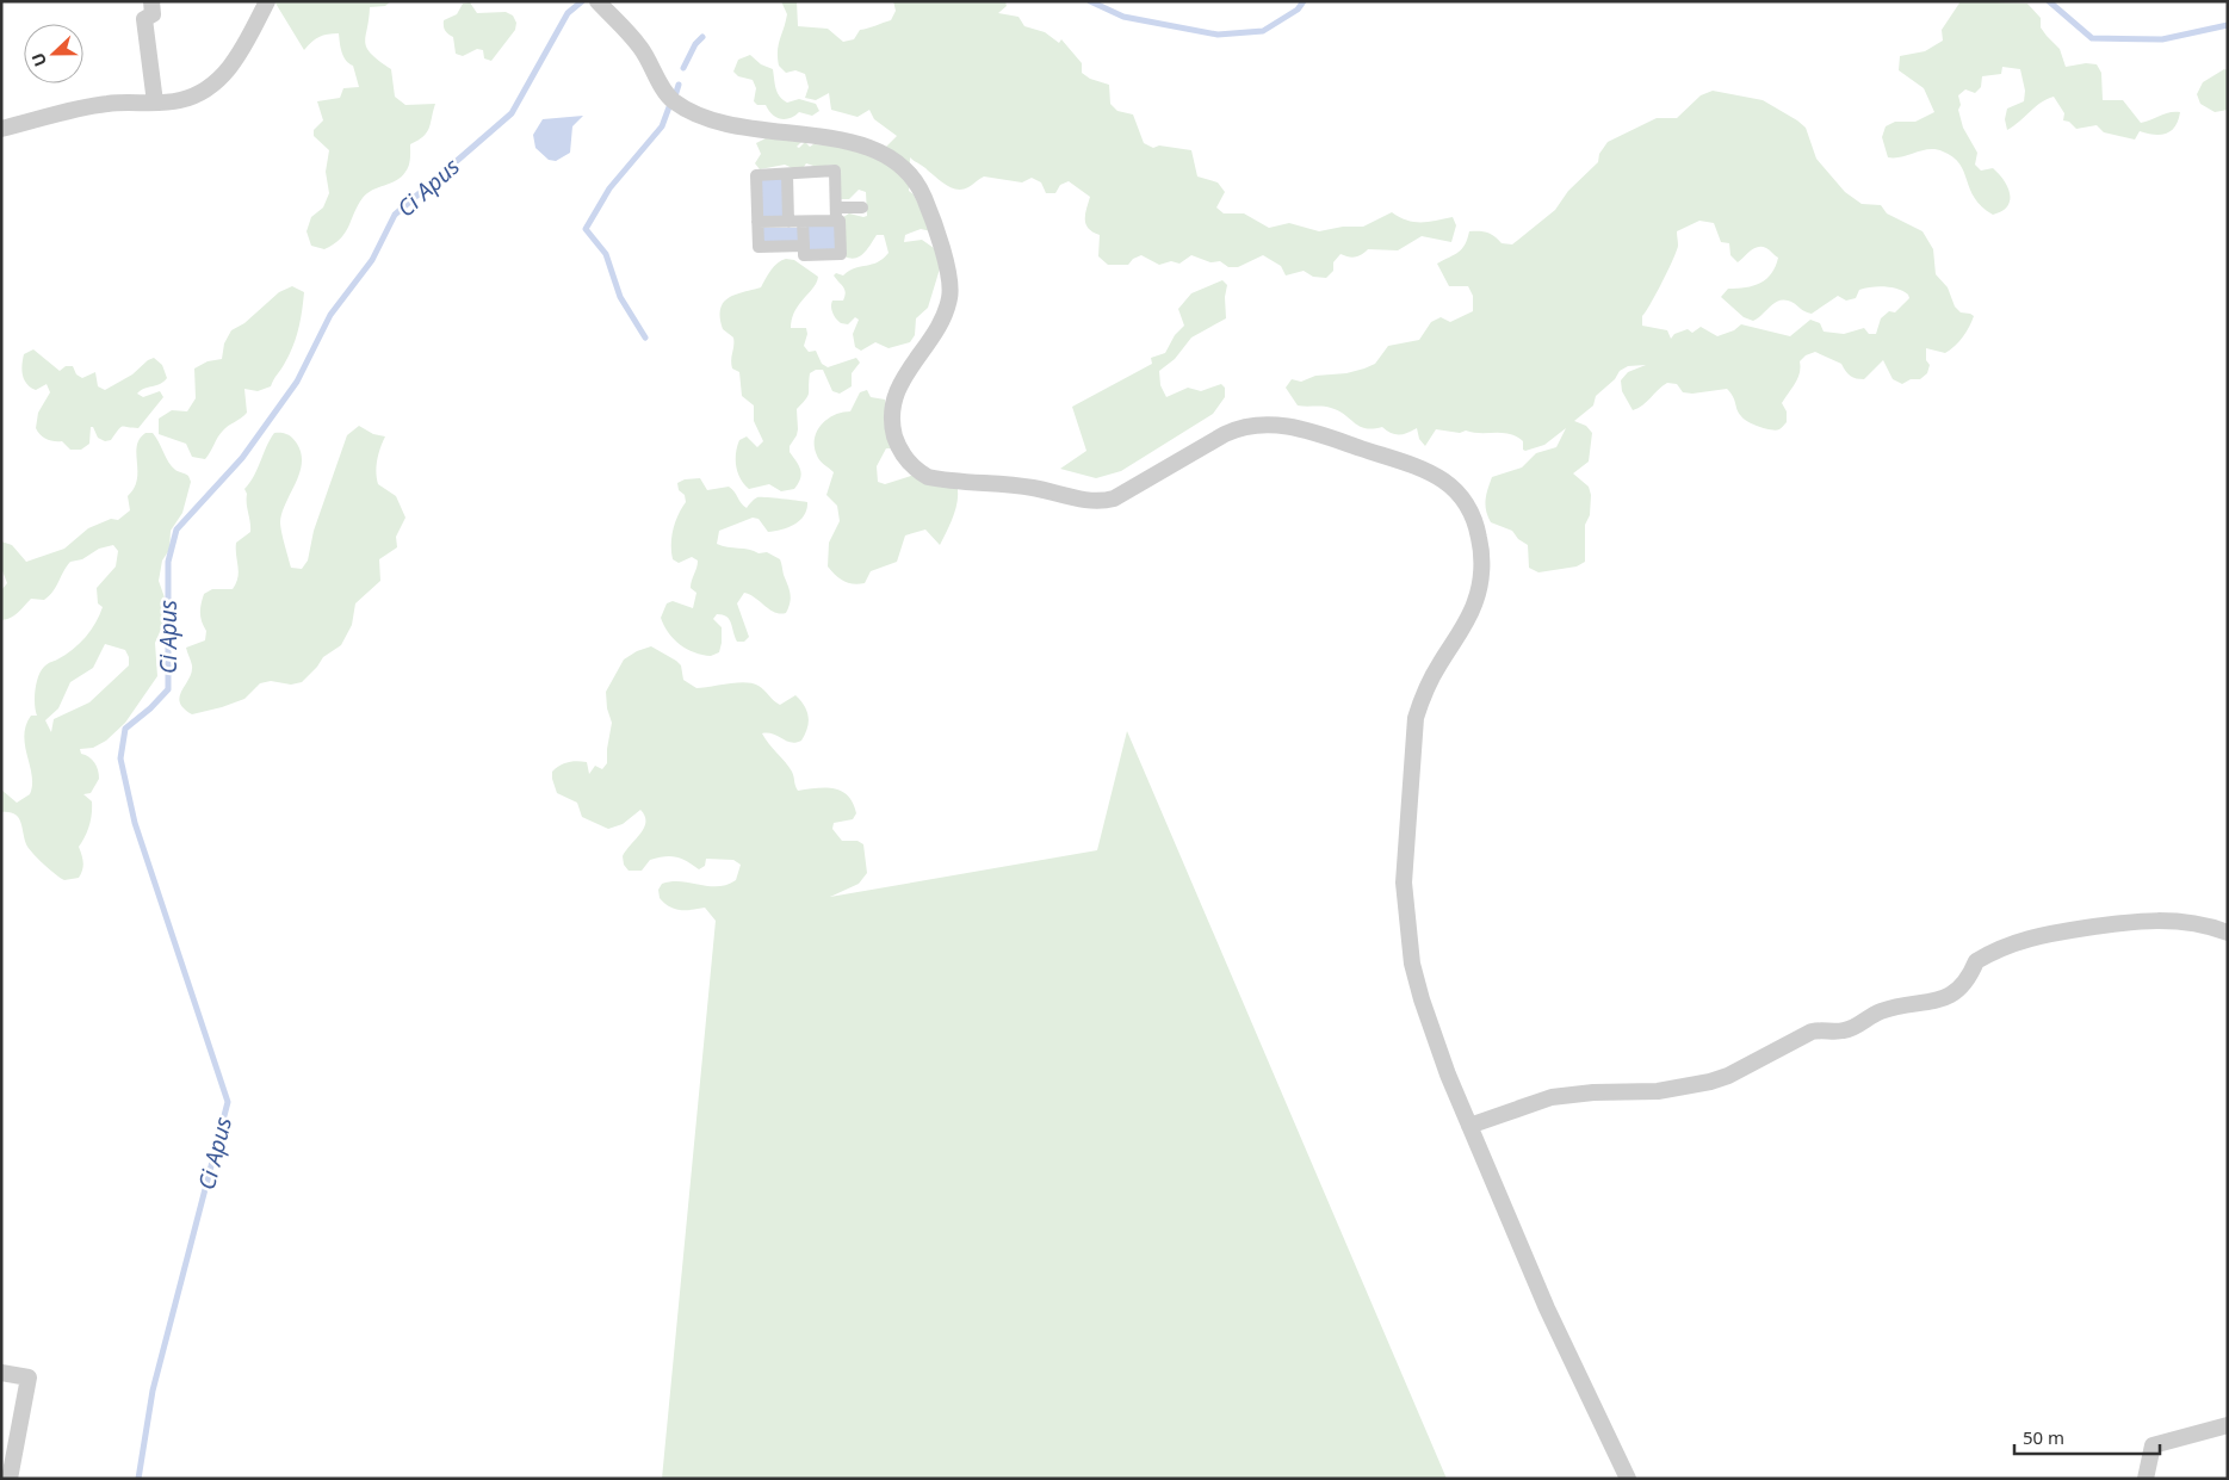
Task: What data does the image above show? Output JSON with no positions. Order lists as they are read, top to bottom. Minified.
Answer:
{"water":["Ci Apus"],"scale_bar":"50 m","north":"left"}
